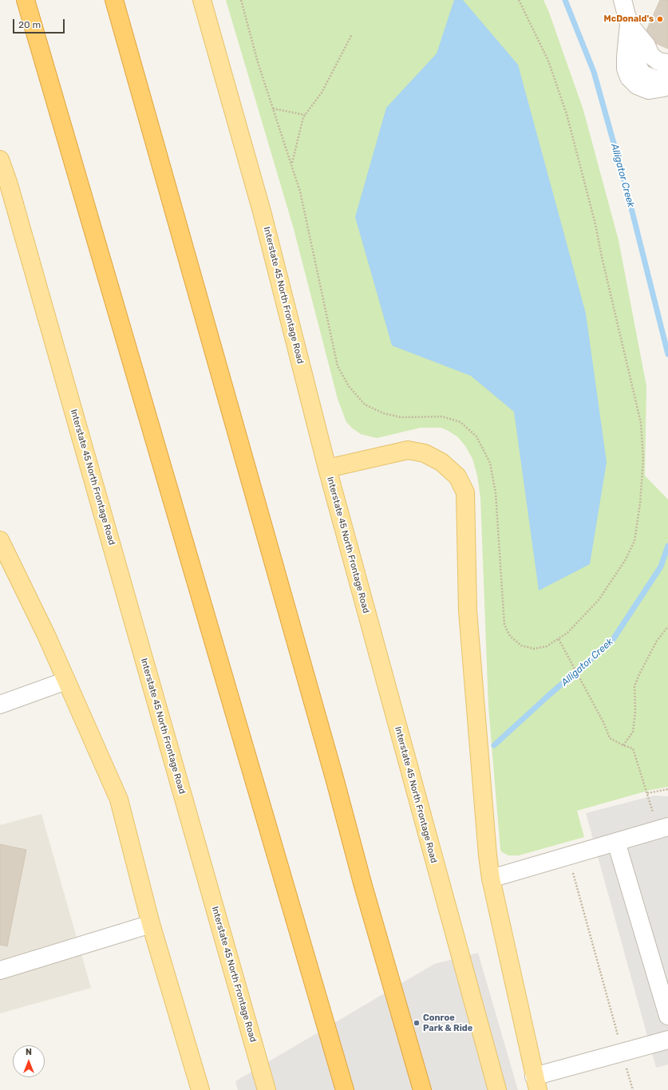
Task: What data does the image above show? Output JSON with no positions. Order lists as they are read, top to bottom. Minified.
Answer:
{"streets":{"main road":["Interstate 45 North Frontage Road"]},"water":["Alligator Creek"],"places":["McDonald's","Conroe Park & Ride"],"scale_bar":"20 m","north":"top"}
